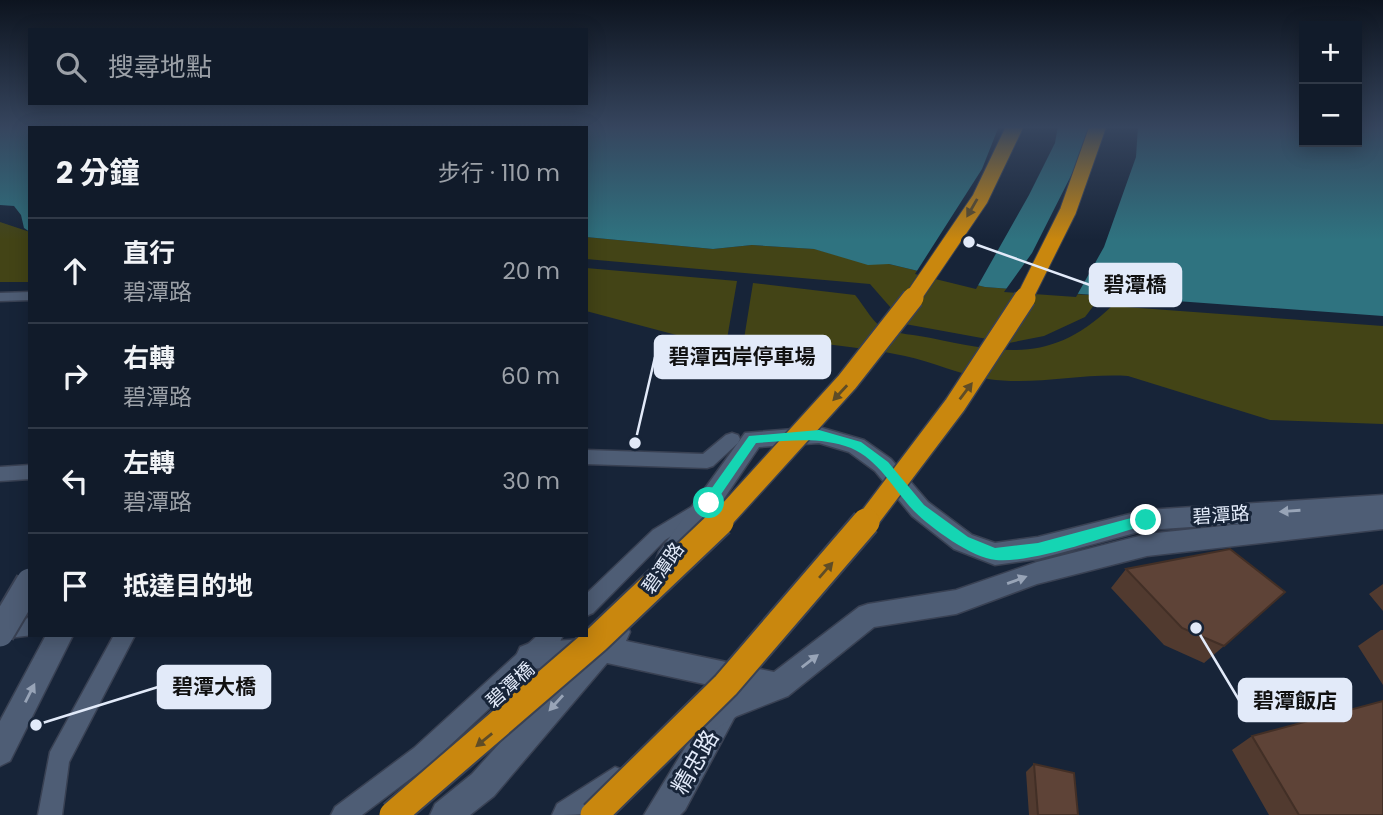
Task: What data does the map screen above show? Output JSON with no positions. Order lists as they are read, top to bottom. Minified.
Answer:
{"streets":{"highway":["碧潭橋"],"street":["碧潭路","精忠路"]},"crossings":[["碧潭路","精忠路"]],"places":["碧潭橋","碧潭西岸停車場","碧潭飯店","碧潭大橋"],"page":{"map_buttons":["+","−"],"search":"搜尋地點","heading":["2 分鐘","步行 · 110 m"],"list":[["直行","碧潭路","20 m"],["右轉","碧潭路","60 m"],["左轉","碧潭路","30 m"],"抵達目的地"]}}
